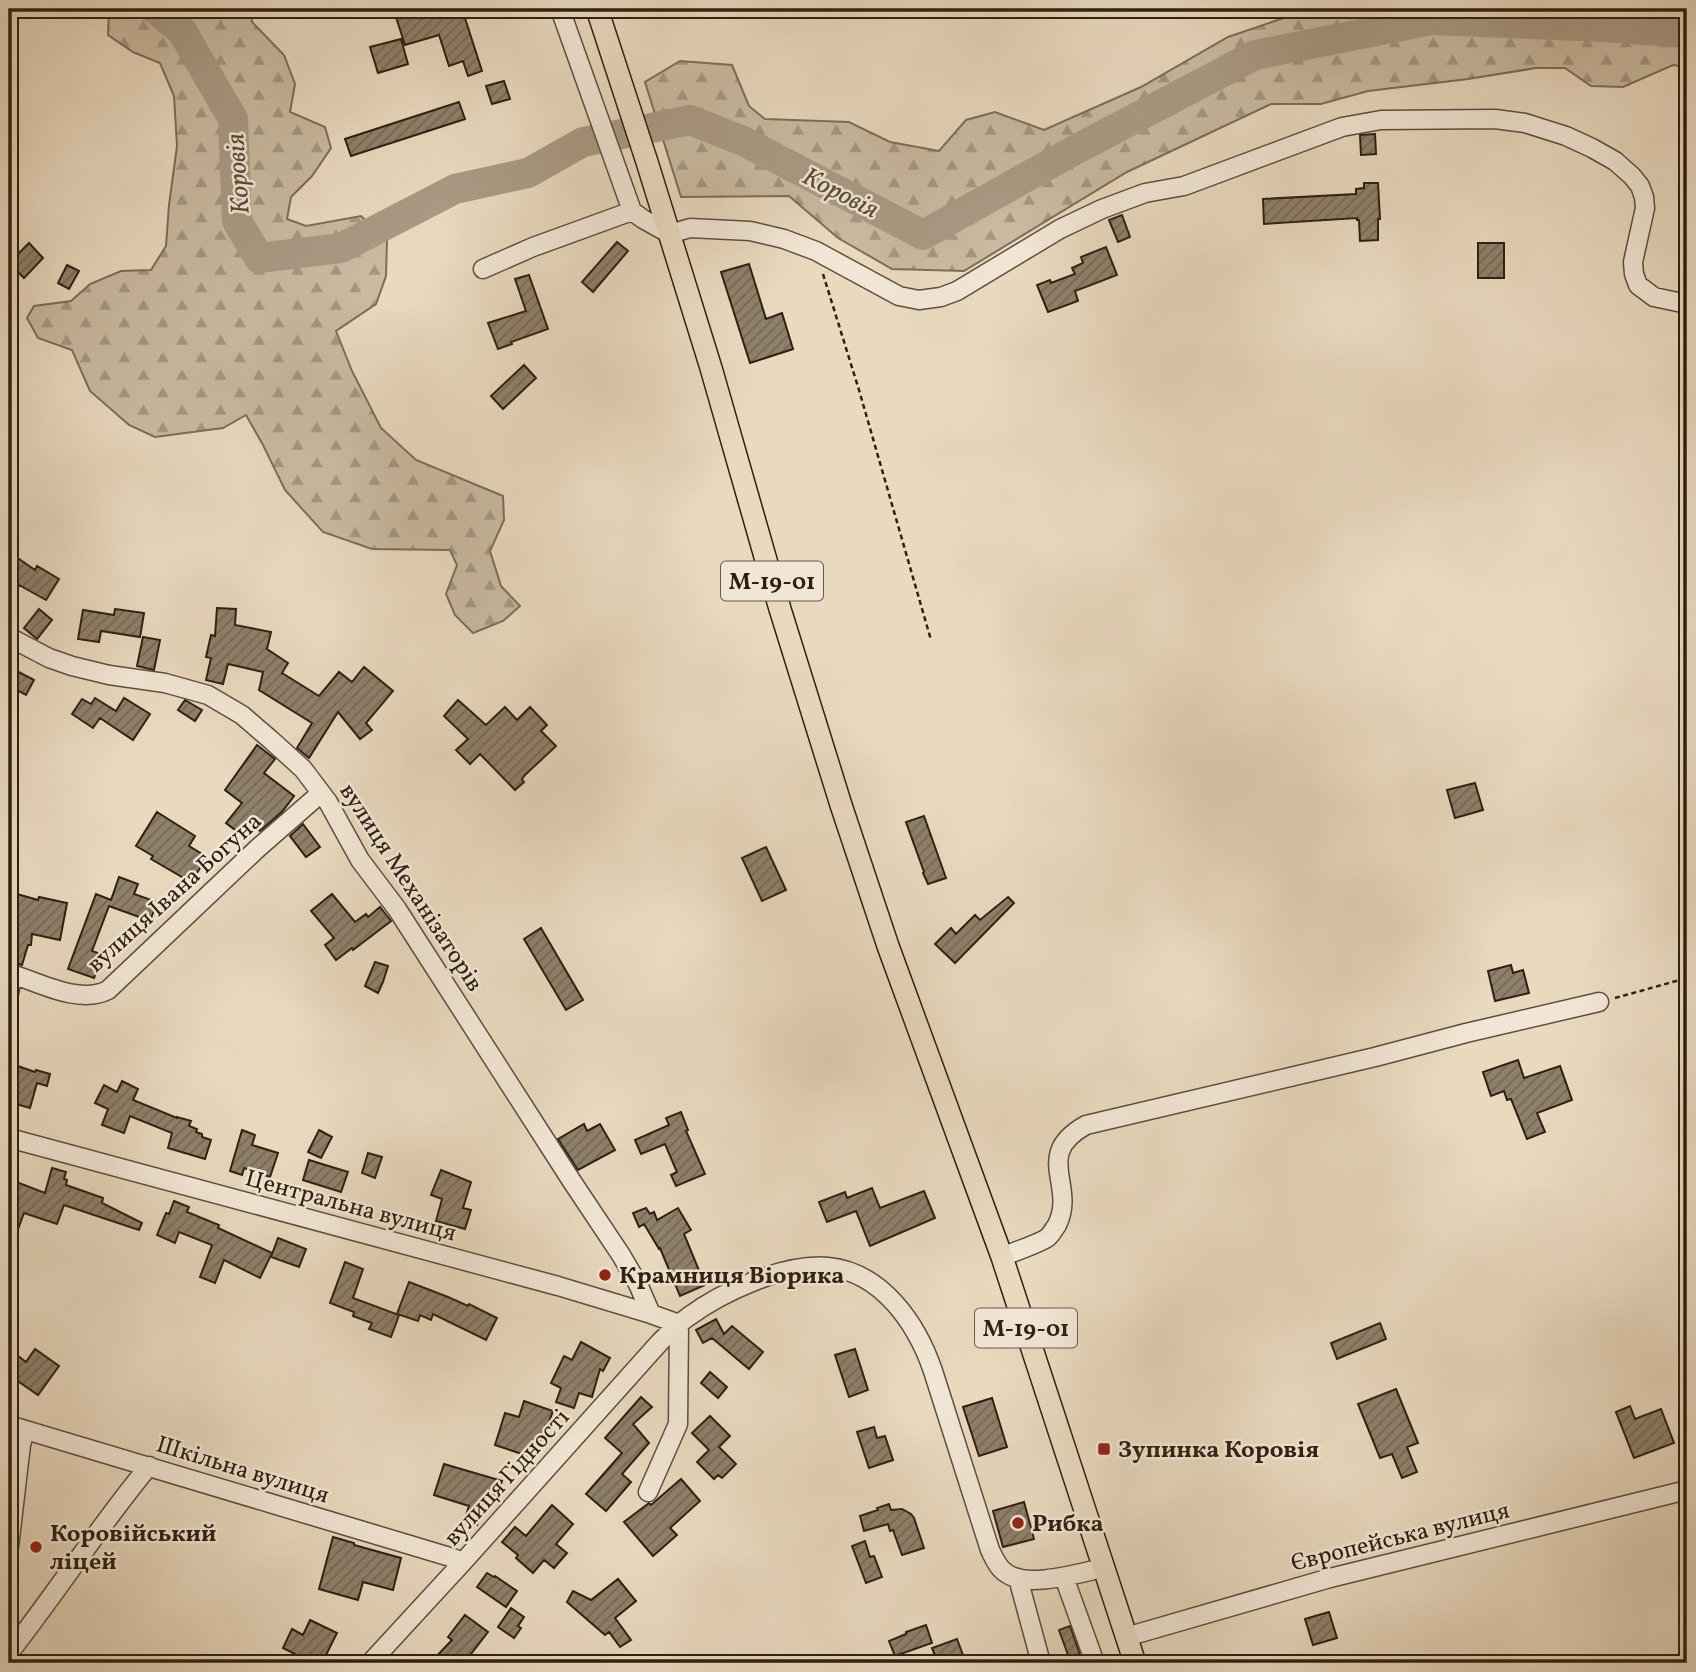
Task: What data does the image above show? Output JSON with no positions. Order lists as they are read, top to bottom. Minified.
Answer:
{"streets":{"main road":["М-19-01"],"street":["вулиця Механізаторів","вулиця Івана Богуна","Центральна вулиця","Шкільна вулиця","вулиця Гідності","Європейська вулиця"]},"crossings":[["М-19-01","Європейська вулиця"],["вулиця Механізаторів","вулиця Івана Богуна"],["вулиця Механізаторів","Центральна вулиця"],["Центральна вулиця","вулиця Гідності"],["Шкільна вулиця","вулиця Гідності"]],"water":["Коровія"],"places":{"other":["Крамниця Віорика","Рибка","Коровійський ліцей"],"transit":["Зупинка Коровія"]}}
